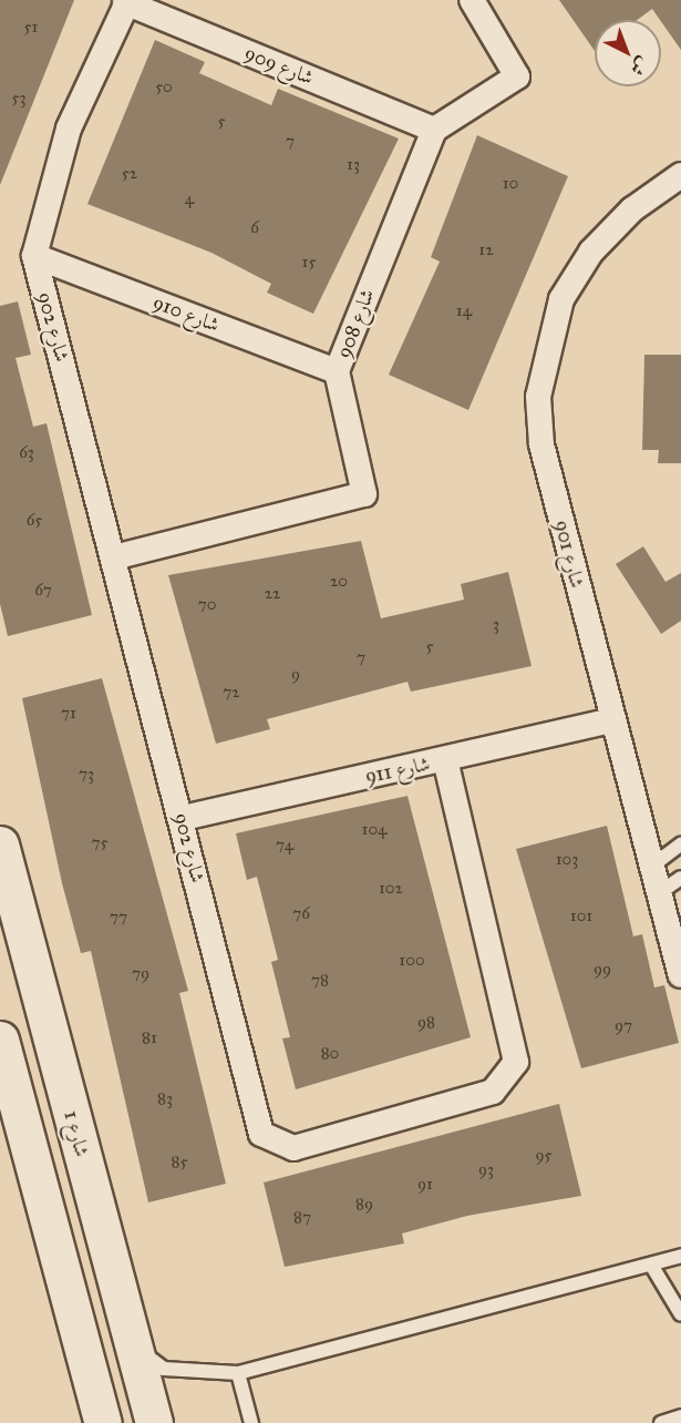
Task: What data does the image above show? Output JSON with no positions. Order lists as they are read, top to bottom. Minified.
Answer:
{"streets":{"street":["شارع 909","شارع 910","شارع 908","شارع 902","شارع 901","شارع 911","شارع 1"]},"crossings":[["شارع 909","شارع 908"],["شارع 909","شارع 902"],["شارع 910","شارع 908"],["شارع 910","شارع 902"],["شارع 908","شارع 902"],["شارع 902","شارع 911"],["شارع 901","شارع 911"]],"house_numbers":["51","50","53","5","7","13","52","10","4","6","12","15","14","63","65","20","67","22","70","3","5","7","9","72","71","73","104","75","74","103","102","76","101","77","100","99","79","78","98","97","81","80","83","95","85","93","91","89","87"],"north":"bottom right"}
